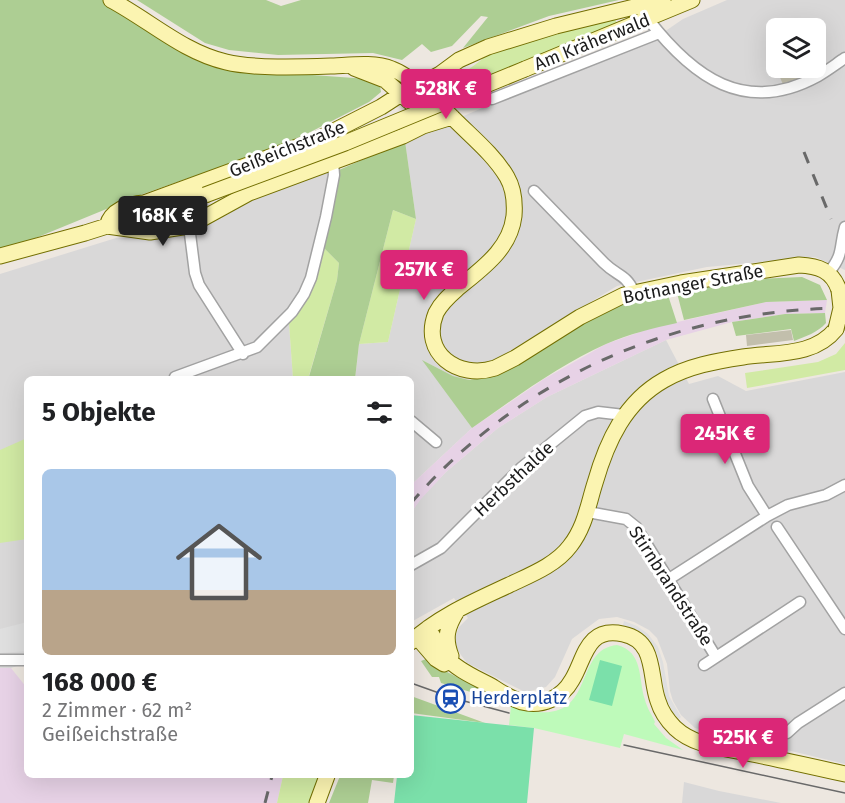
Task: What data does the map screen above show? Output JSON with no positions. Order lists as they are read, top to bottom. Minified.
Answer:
{"streets":{"main road":["Am Kräherwald","Geißeichstraße","Botnanger Straße"],"street":["Herbsthalde","Stirnbrandstraße"]},"crossings":[["Am Kräherwald","Geißeichstraße"],["Geißeichstraße","Botnanger Straße"]],"places":{"station":["Herderplatz"]},"page":{"price":["528K €","168K €","257K €","245K €","525K €"],"heading":"5 Objekte","list":[{"name":"168 000 €","note":"2 Zimmer · 62 m² · Geißeichstraße"}]}}
